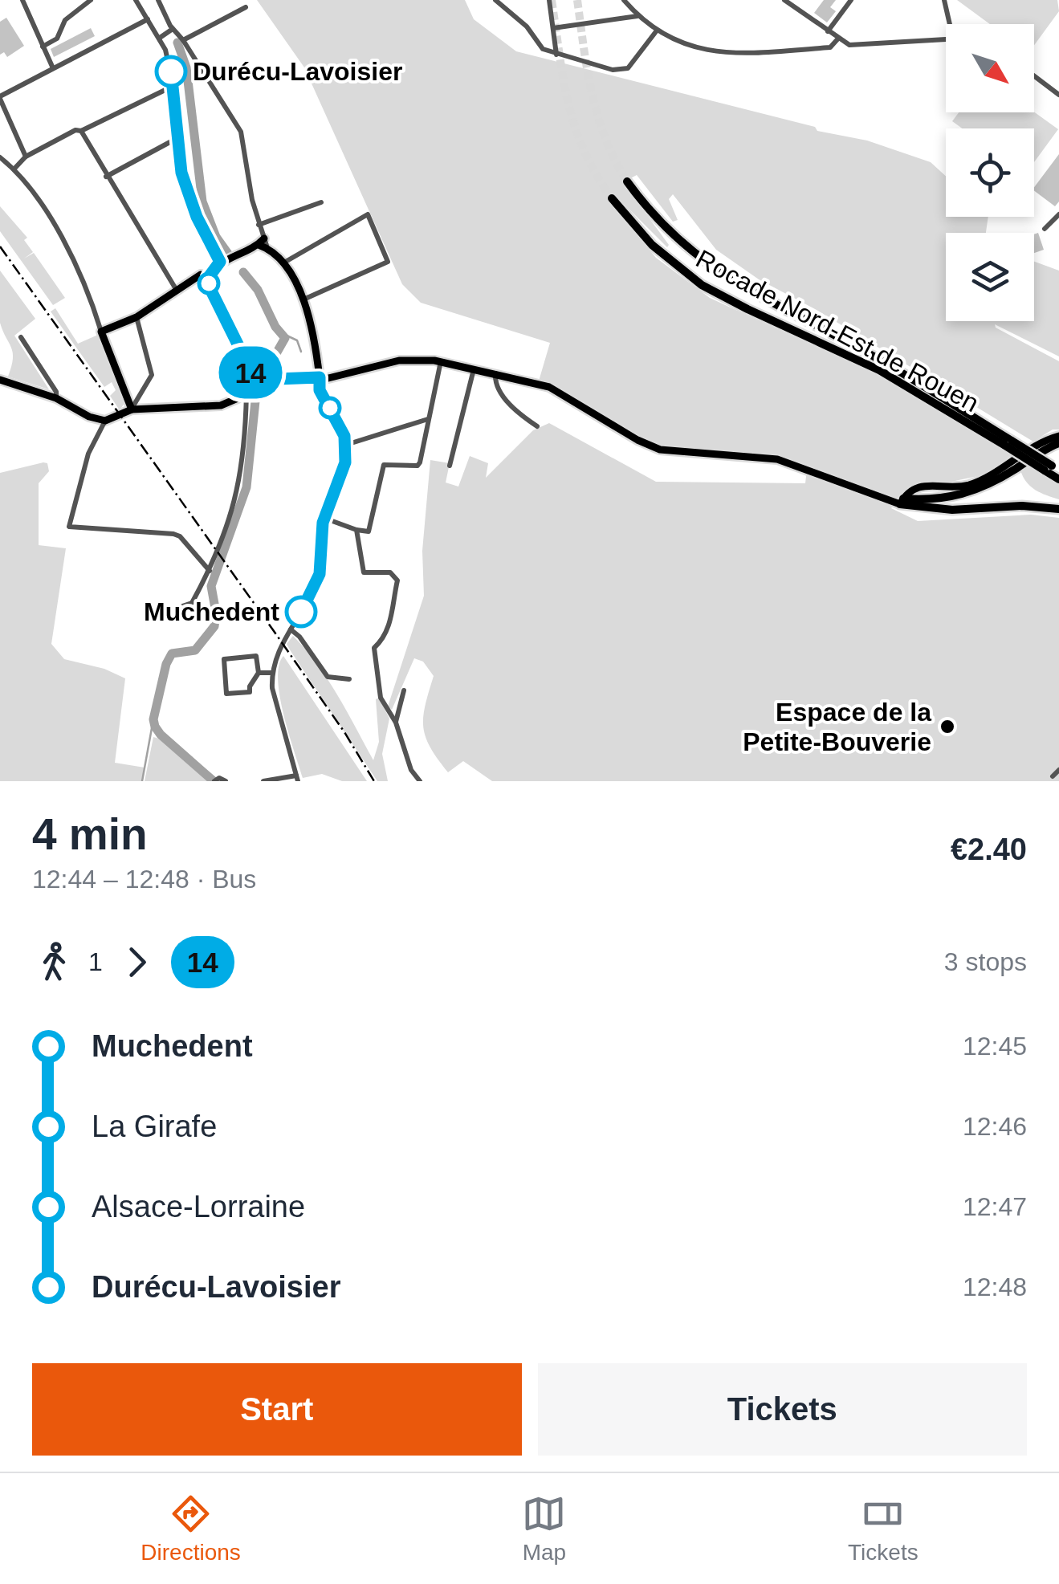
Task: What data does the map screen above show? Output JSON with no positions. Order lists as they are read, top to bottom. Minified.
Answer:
{"streets":{"highway":["Rocade Nord-Est de Rouen"]},"places":["Durécu-Lavoisier","Muchedent","Espace de la Petite-Bouverie"],"lines":["bus line 14"],"north":"bottom right","page":{"on_map":"14","heading":["4 min","12:44 – 12:48 · Bus","€2.40"],"legs":["1","14","3 stops"],"list":[{"name":"Muchedent","value":"12:45"},{"name":"La Girafe","value":"12:46"},{"name":"Alsace-Lorraine","value":"12:47"},{"name":"Durécu-Lavoisier","value":"12:48"}],"buttons":["Start","Tickets"],"tabs":["Directions","Map","Tickets"]}}
